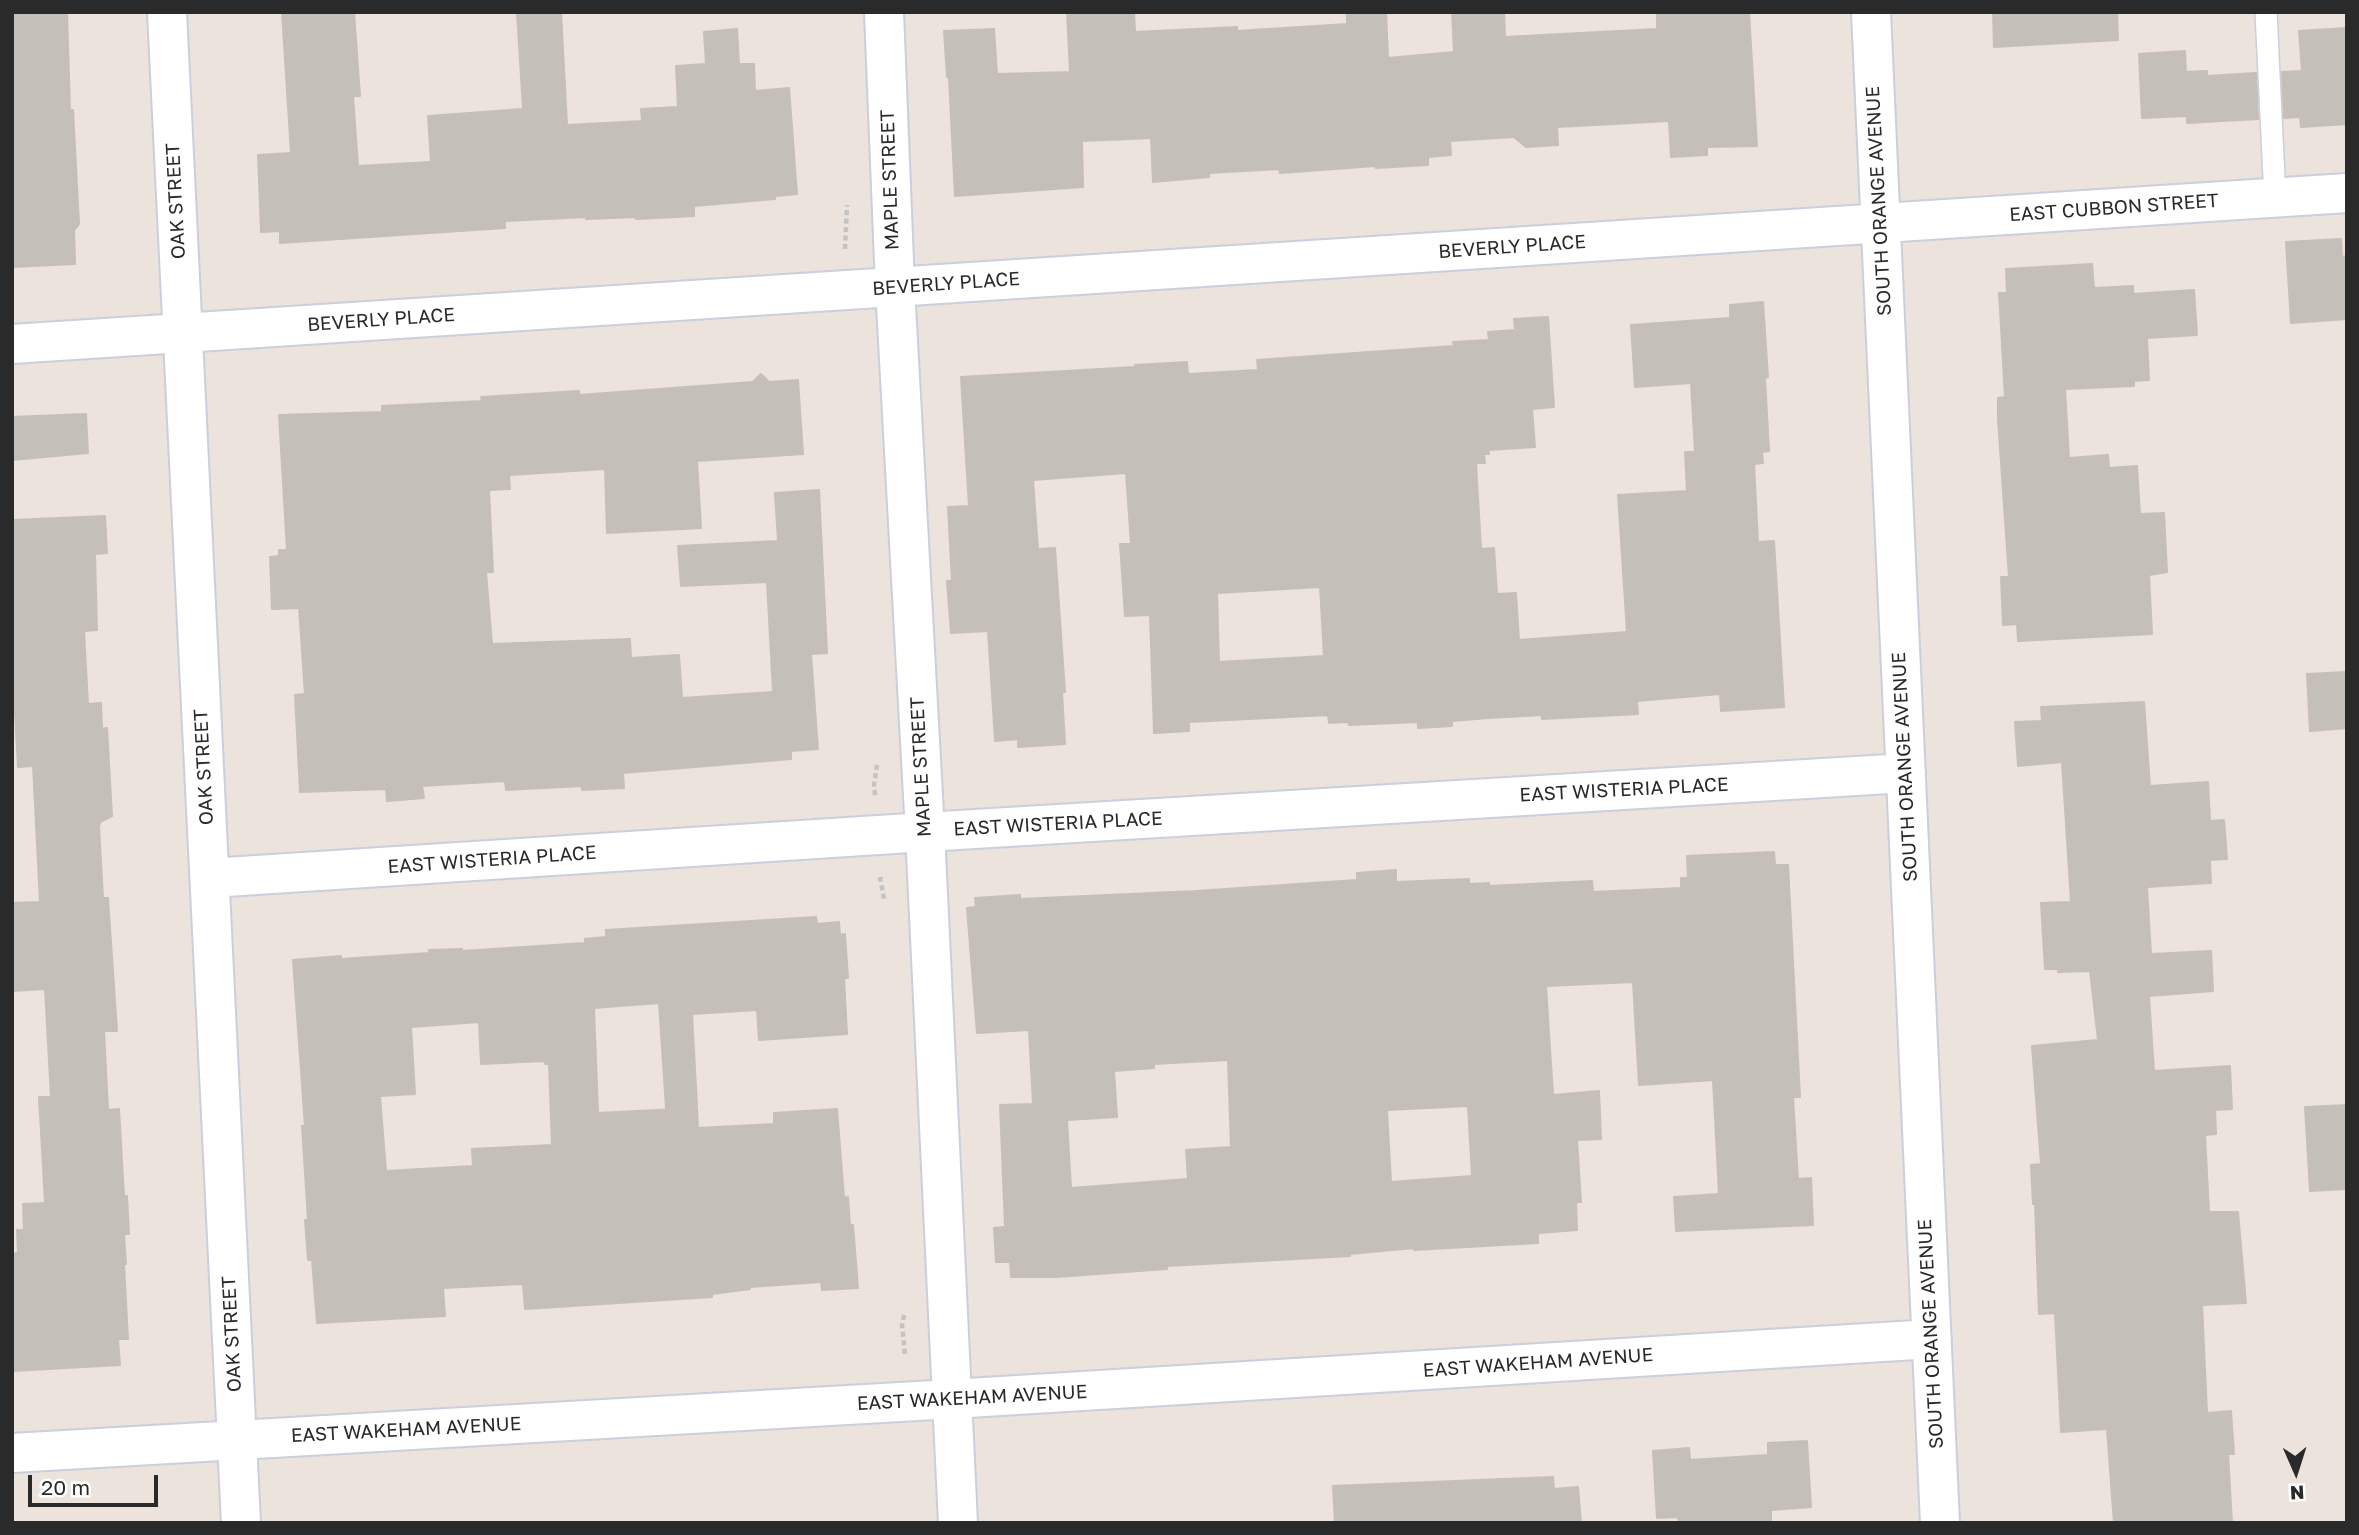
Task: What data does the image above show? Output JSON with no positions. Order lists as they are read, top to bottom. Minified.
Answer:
{"streets":{"street":["MAPLE STREET","OAK STREET","SOUTH ORANGE AVENUE","EAST CUBBON STREET","BEVERLY PLACE","EAST WISTERIA PLACE","EAST WAKEHAM AVENUE"]},"crossings":[["MAPLE STREET","BEVERLY PLACE"],["MAPLE STREET","EAST WISTERIA PLACE"],["MAPLE STREET","EAST WAKEHAM AVENUE"],["OAK STREET","BEVERLY PLACE"],["OAK STREET","EAST WISTERIA PLACE"],["OAK STREET","EAST WAKEHAM AVENUE"],["SOUTH ORANGE AVENUE","EAST CUBBON STREET"],["SOUTH ORANGE AVENUE","BEVERLY PLACE"],["SOUTH ORANGE AVENUE","EAST WISTERIA PLACE"],["SOUTH ORANGE AVENUE","EAST WAKEHAM AVENUE"],["EAST CUBBON STREET","BEVERLY PLACE"]],"scale_bar":"20 m","north":"bottom"}
